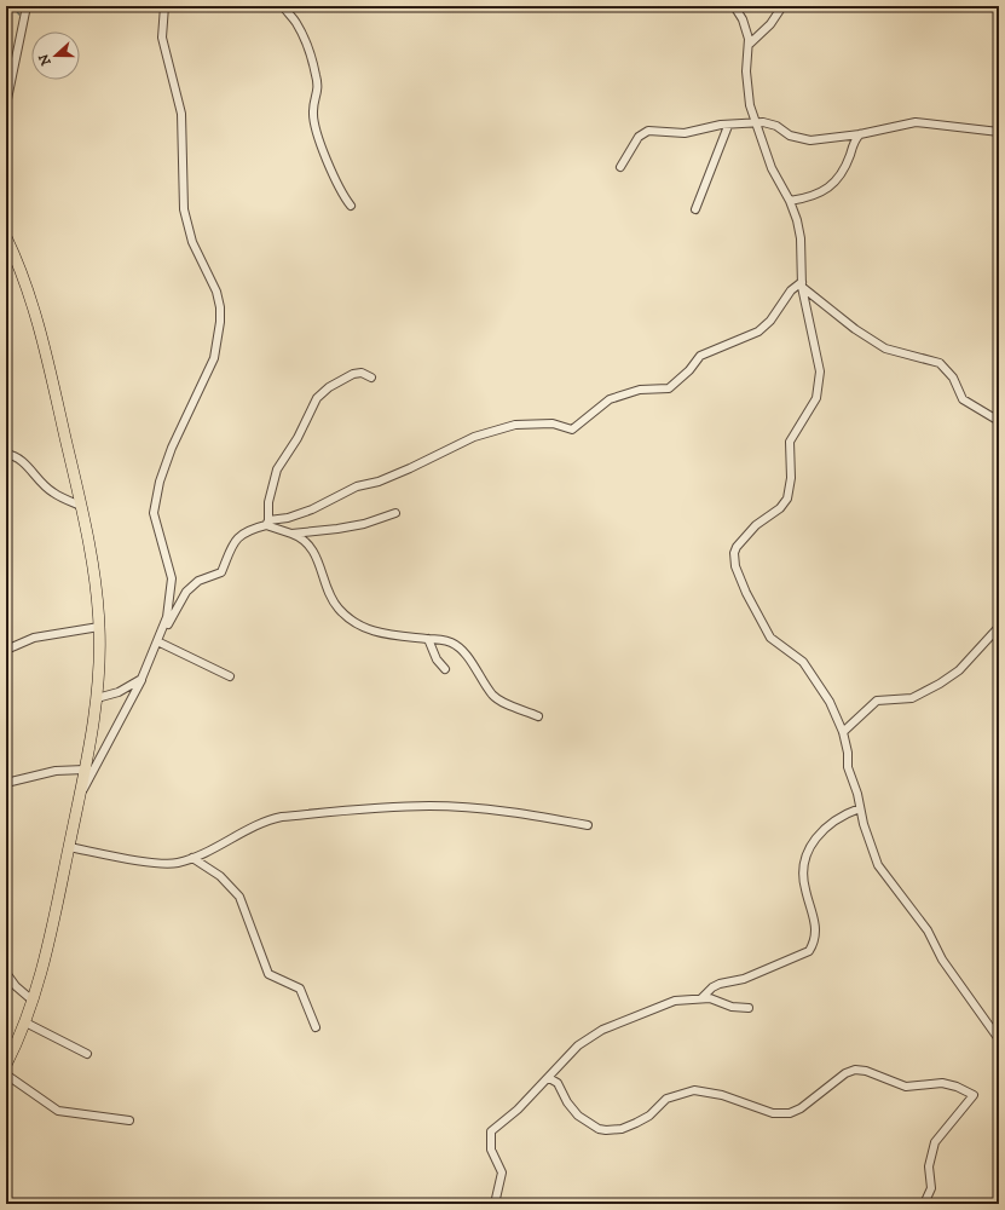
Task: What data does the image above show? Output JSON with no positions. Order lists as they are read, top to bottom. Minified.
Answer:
{"north":"left"}
